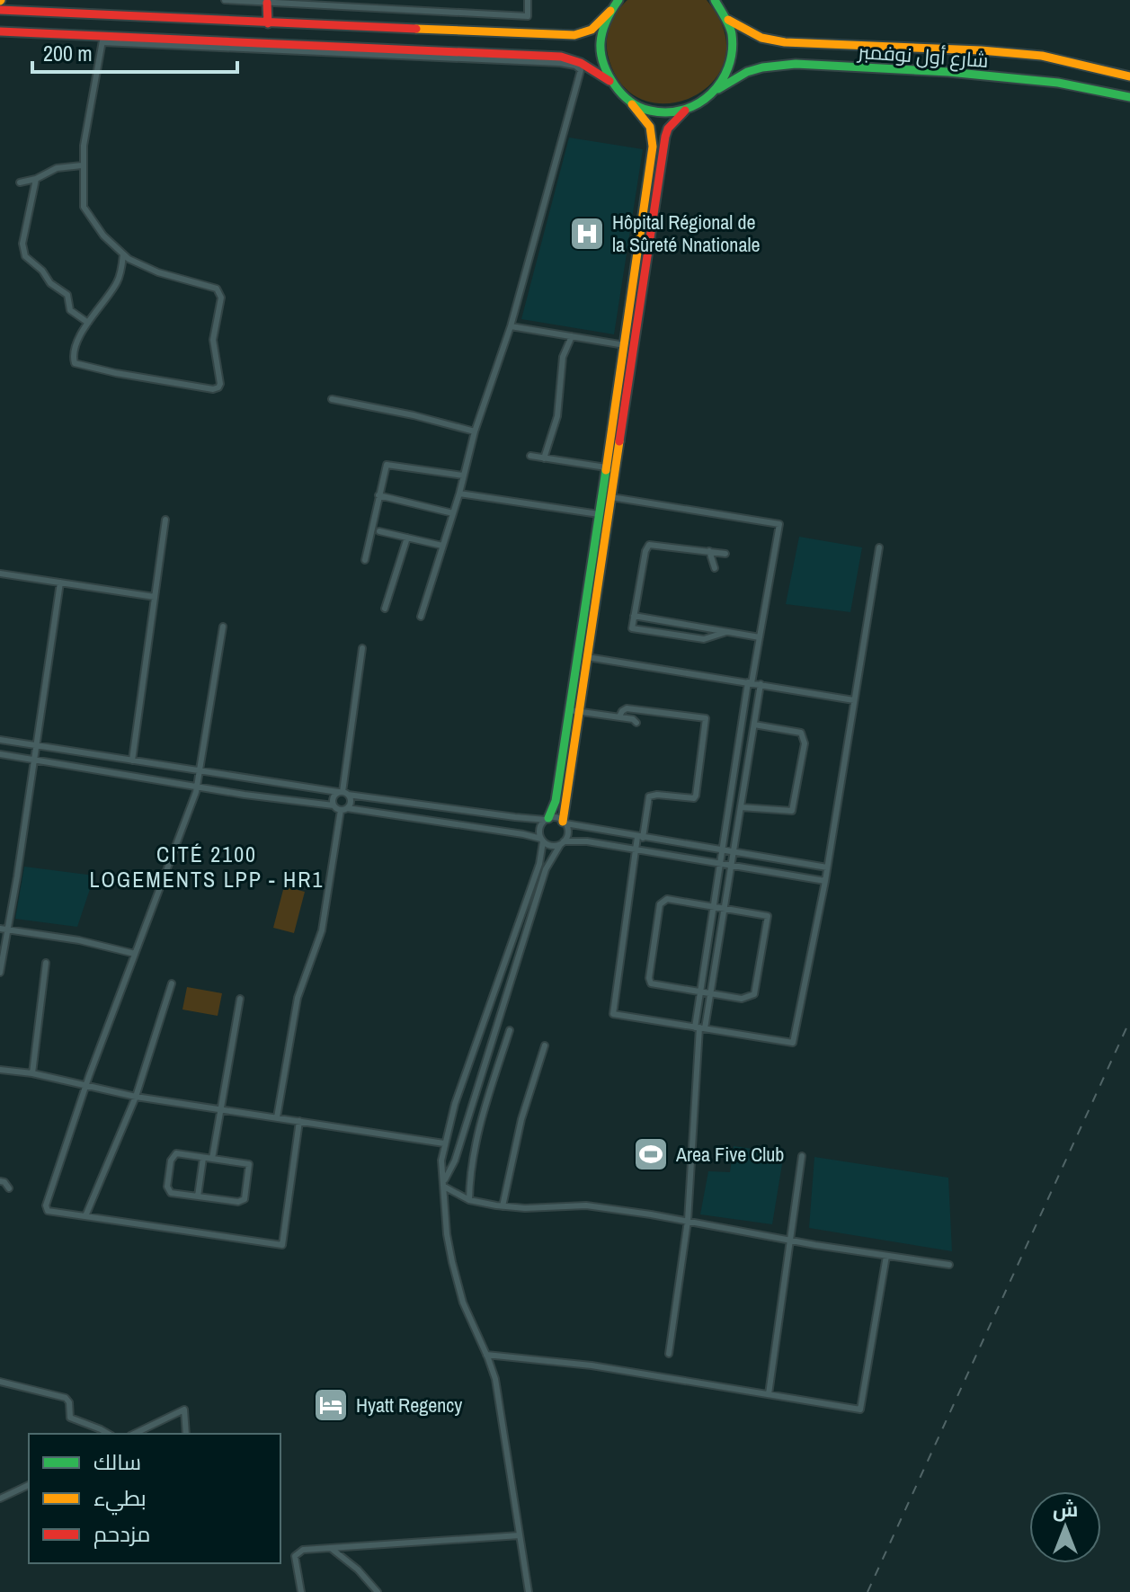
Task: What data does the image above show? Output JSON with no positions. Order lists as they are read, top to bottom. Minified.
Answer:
{"streets":{"main road":["شارع أول نوفمبر"]},"districts":["CITÉ 2100 LOGEMENTS LPP - HR1"],"places":{"hospital":["Hôpital Régional de la Sûreté Nnationale"],"sports":["Area Five Club"],"hotel":["Hyatt Regency"]},"legend":["سالك","بطيء","مزدحم"],"scale_bar":"200 m","north":"top"}
